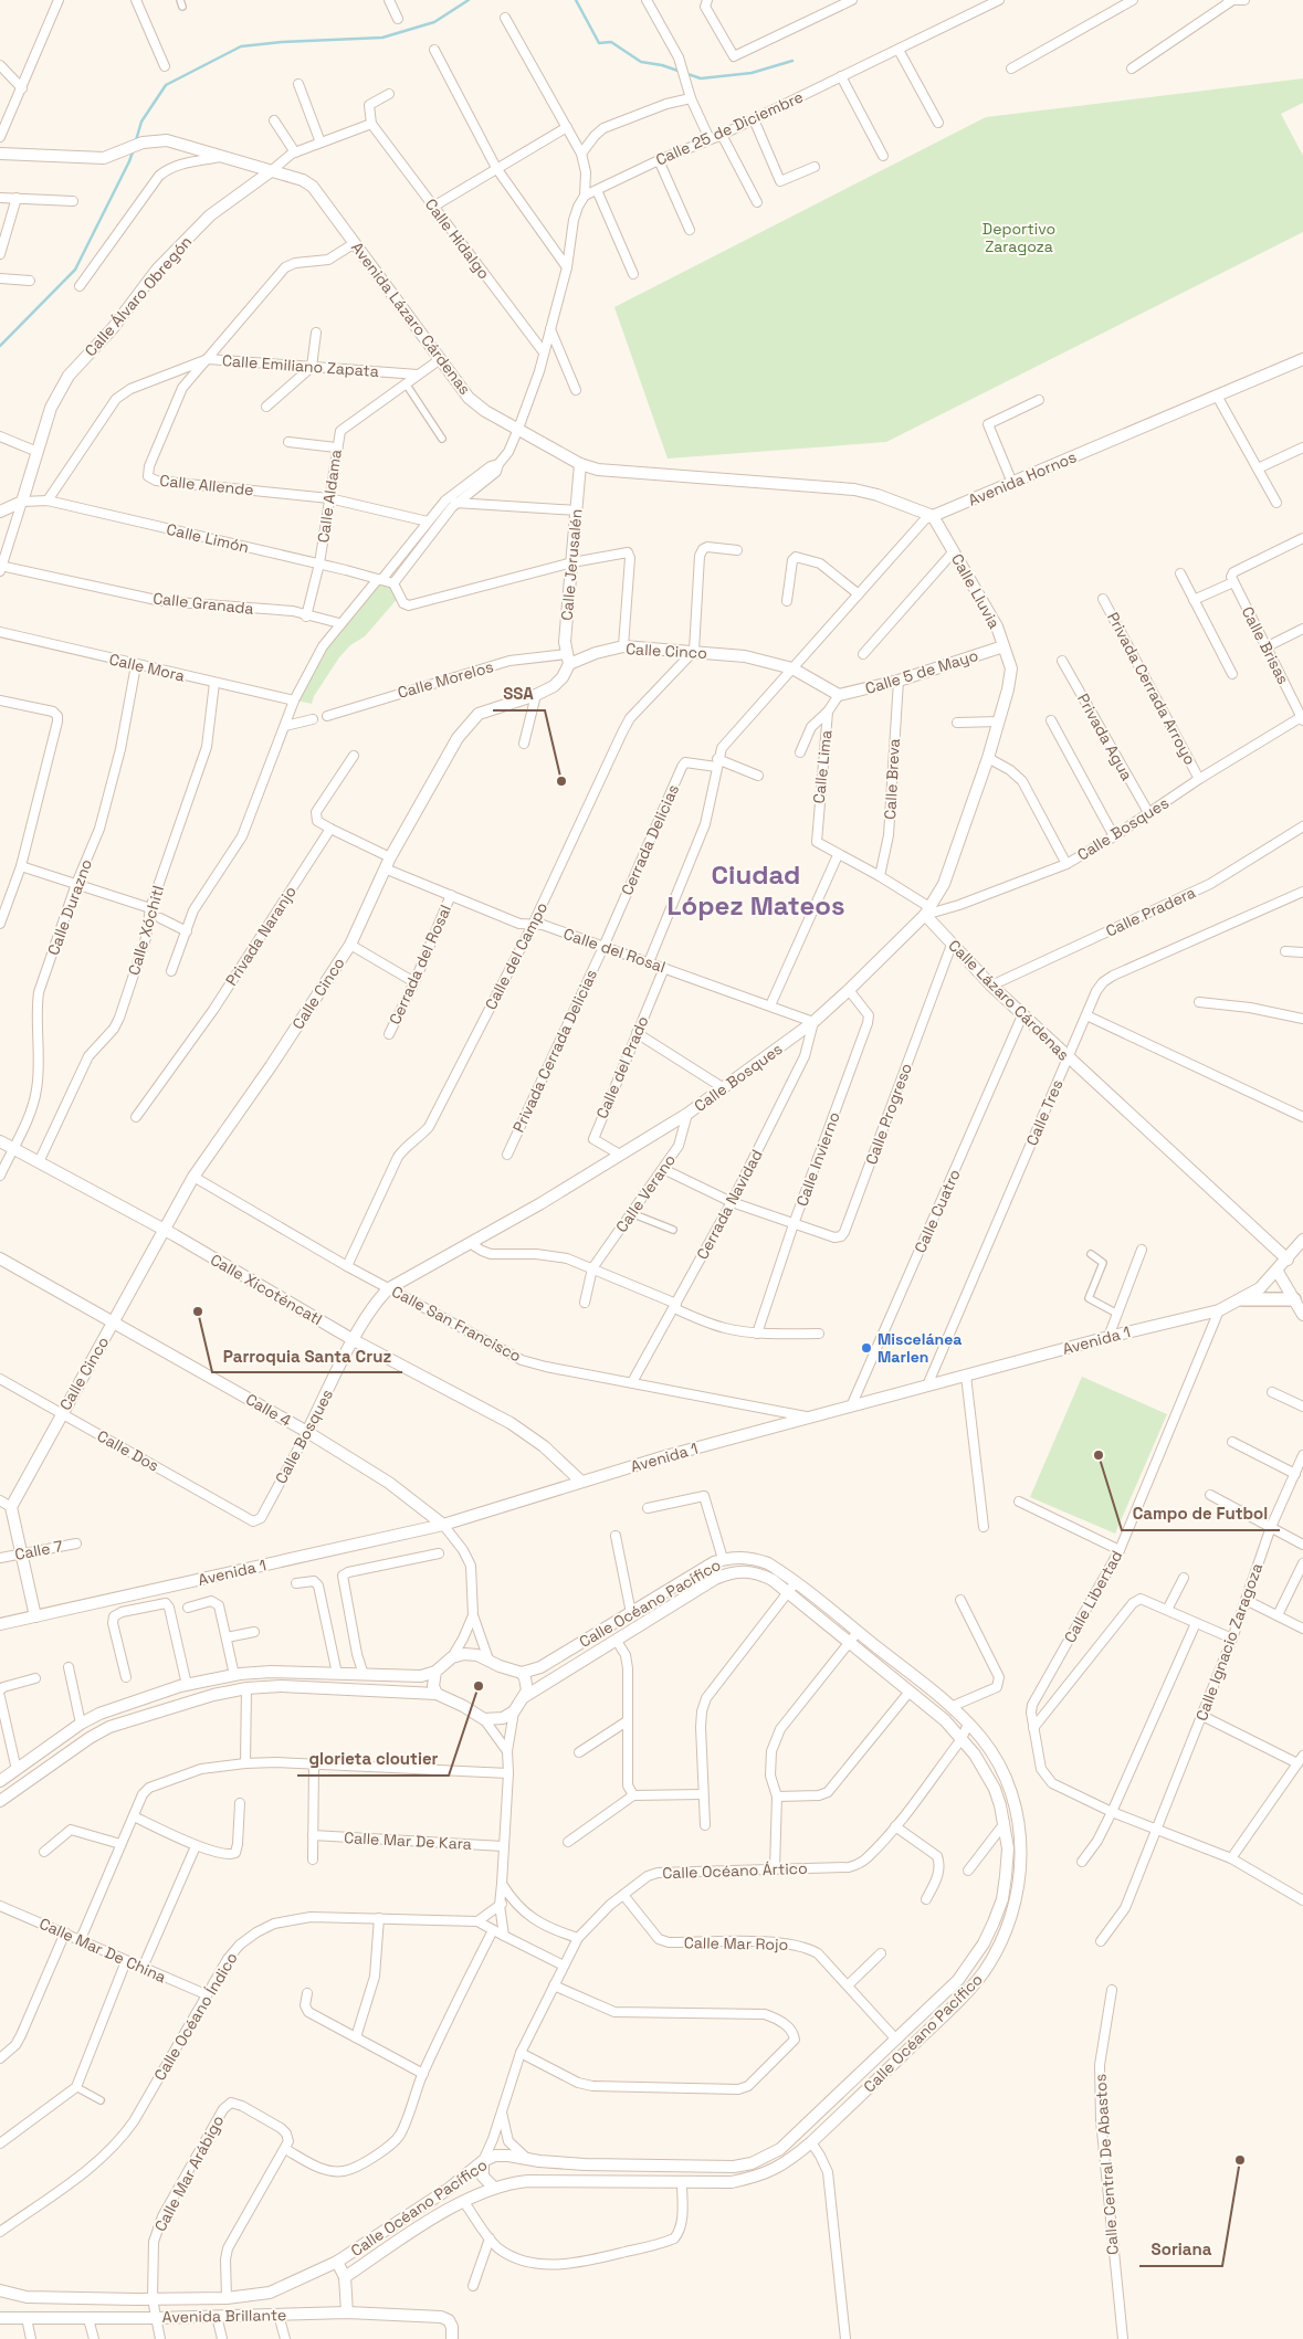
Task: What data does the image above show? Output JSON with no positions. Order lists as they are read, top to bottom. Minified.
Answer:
{"streets":{"street":["Calle 25 de Diciembre","Calle Hidalgo","Calle Álvaro Obregón","Avenida Lázaro Cárdenas","Calle Emiliano Zapata","Avenida Hornos","Calle Allende","Calle Aldama","Calle Limón","Calle Jerusalén","Calle Lluvia","Calle Granada","Calle Brisas","Calle Cinco","Calle Mora","Calle 5 de Mayo","Calle Morelos","Privada Cerrada Arroyo","Privada Agua","Calle Lima","Calle Breva","Calle Bosques","Cerrada Delicias","Calle Durazno","Calle Pradera","Calle Xóchitl","Privada Naranjo","Calle del Rosal","Calle del Campo","Cerrada del Rosal","Calle Lázaro Cárdenas","Privada Cerrada Delicias","Calle del Prado","Calle Tres","Calle Progreso","Calle Invierno","Calle Verano","Cerrada Navidad","Calle Cuatro","Calle Xicoténcatl","Calle San Francisco","Avenida 1","Calle 4","Calle Dos","Calle 7","Calle Libertad","Calle Océano Pacífico","Calle Ignacio Zaragoza","Calle Mar De Kara","Calle Océano Ártico","Calle Mar Rojo","Calle Mar De China","Calle Océano Índico","Calle Central De Abastos","Calle Mar Arábigo","Avenida Brillante"]},"crossings":[["Calle Hidalgo","Calle Álvaro Obregón"],["Calle Álvaro Obregón","Avenida Lázaro Cárdenas"],["Calle Álvaro Obregón","Calle Limón"],["Avenida Lázaro Cárdenas","Avenida Hornos"],["Avenida Lázaro Cárdenas","Calle Allende"],["Avenida Lázaro Cárdenas","Calle Aldama"],["Avenida Lázaro Cárdenas","Calle Jerusalén"],["Avenida Lázaro Cárdenas","Calle Lluvia"],["Calle Emiliano Zapata","Calle Allende"],["Calle Emiliano Zapata","Calle Aldama"],["Calle Emiliano Zapata","Calle Limón"],["Avenida Hornos","Calle Lluvia"],["Avenida Hornos","Calle Cinco"],["Calle Allende","Calle Aldama"],["Calle Aldama","Calle Limón"],["Calle Aldama","Calle Granada"],["Calle Jerusalén","Calle Cinco"],["Calle Jerusalén","Calle Morelos"],["Calle Lluvia","Calle 5 de Mayo"],["Calle Brisas","Calle Bosques"],["Calle Cinco","Calle 5 de Mayo"],["Calle Cinco","Calle Morelos"],["Calle Cinco","Calle Lima"],["Calle Cinco","Calle del Rosal"],["Calle Cinco","Calle del Campo"],["Calle Cinco","Calle Xicoténcatl"],["Calle Cinco","Calle San Francisco"],["Calle Cinco","Calle 4"],["Calle Cinco","Calle Dos"],["Calle Mora","Calle Durazno"],["Calle Mora","Calle Xóchitl"],["Calle 5 de Mayo","Calle Lima"],["Calle 5 de Mayo","Calle Breva"],["Privada Cerrada Arroyo","Calle Bosques"],["Privada Agua","Calle Bosques"],["Calle Bosques","Calle del Rosal"],["Calle Bosques","Calle Lázaro Cárdenas"],["Calle Bosques","Calle del Prado"],["Calle Bosques","Calle Invierno"],["Calle Bosques","Calle Verano"],["Calle Bosques","Cerrada Navidad"],["Calle Bosques","Calle Xicoténcatl"],["Calle Bosques","Calle San Francisco"],["Calle Bosques","Calle 4"],["Calle Bosques","Calle Dos"],["Cerrada Delicias","Calle del Rosal"],["Cerrada Delicias","Privada Cerrada Delicias"],["Calle Durazno","Calle Xicoténcatl"],["Calle Pradera","Calle Lázaro Cárdenas"],["Calle Xóchitl","Calle Xicoténcatl"],["Calle del Rosal","Calle del Campo"],["Calle del Rosal","Cerrada del Rosal"],["Calle del Rosal","Privada Cerrada Delicias"],["Calle del Rosal","Calle del Prado"],["Calle del Rosal","Cerrada Navidad"],["Calle del Campo","Calle San Francisco"],["Calle Lázaro Cárdenas","Calle Tres"],["Calle Lázaro Cárdenas","Calle Progreso"],["Calle Lázaro Cárdenas","Calle Cuatro"],["Calle Lázaro Cárdenas","Avenida 1"],["Calle Tres","Avenida 1"],["Calle Progreso","Calle Invierno"],["Calle Progreso","Calle Verano"],["Calle Progreso","Cerrada Navidad"],["Cerrada Navidad","Calle San Francisco"],["Calle Cuatro","Avenida 1"],["Calle Xicoténcatl","Avenida 1"],["Calle San Francisco","Avenida 1"],["Avenida 1","Calle 4"],["Avenida 1","Calle Libertad"],["Calle 4","Calle Océano Pacífico"],["Calle Océano Pacífico","Calle Océano Ártico"],["Calle Océano Pacífico","Calle Mar Rojo"],["Calle Océano Pacífico","Avenida Brillante"],["Calle Océano Ártico","Calle Mar Rojo"],["Calle Océano Ártico","Calle Océano Índico"],["Calle Mar De China","Calle Océano Índico"],["Calle Mar Arábigo","Avenida Brillante"]],"districts":["Ciudad López Mateos"],"parks":["Deportivo Zaragoza"],"places":["SSA","Parroquia Santa Cruz","Miscelánea Marlen","Campo de Futbol","glorieta cloutier","Soriana"]}
